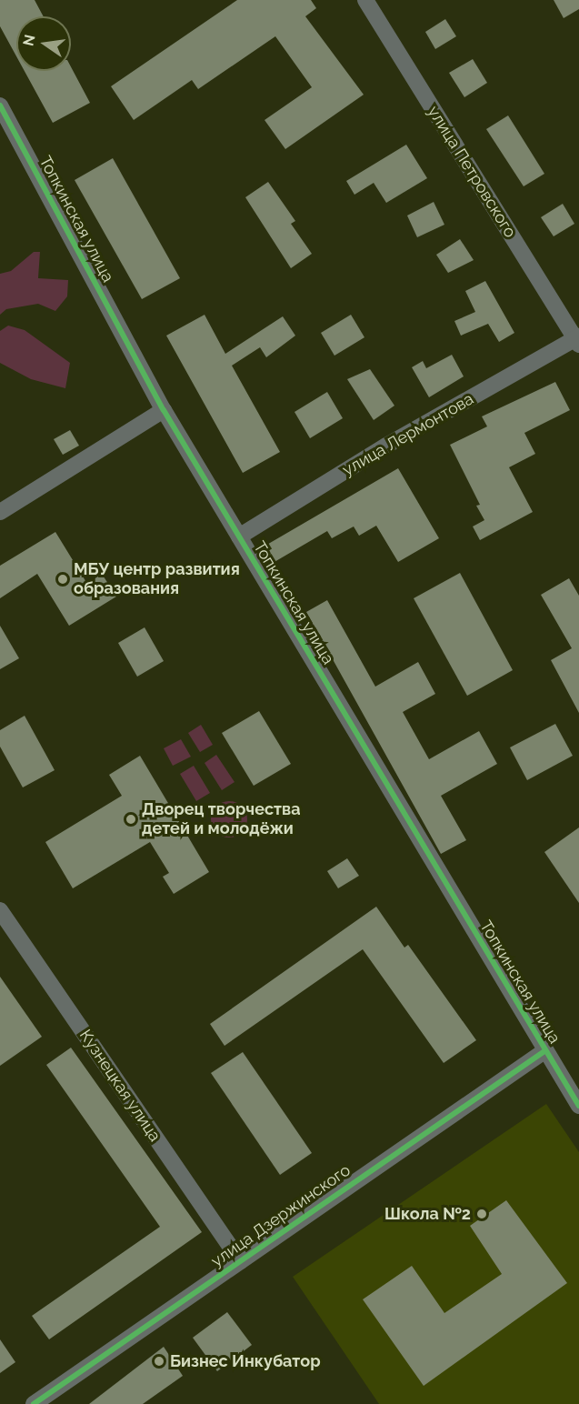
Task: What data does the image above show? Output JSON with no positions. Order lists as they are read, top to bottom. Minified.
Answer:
{"streets":{"street":["улица Петровского","Топкинская улица","улица Лермонтова","Кузнецкая улица","улица Дзержинского"]},"crossings":[["улица Петровского","улица Лермонтова"],["Топкинская улица","улица Лермонтова"],["Топкинская улица","улица Дзержинского"],["Кузнецкая улица","улица Дзержинского"]],"places":["МБУ центр развития образования","Дворец творчества детей и молодёжи","Школа №2","Бизнес Инкубатор"],"north":"left"}
